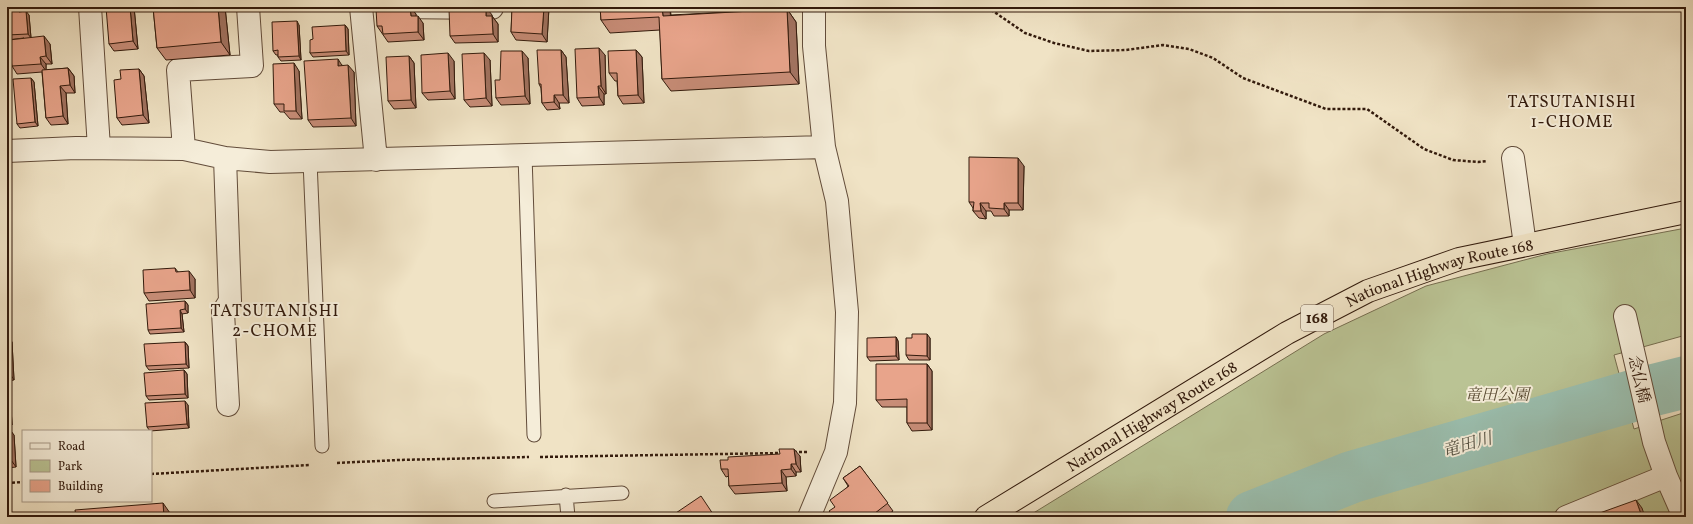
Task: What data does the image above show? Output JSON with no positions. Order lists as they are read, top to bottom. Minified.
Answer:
{"streets":{"highway":["National Highway Route 168","168"],"street":["念仏橋"]},"districts":["TATSUTANISHI 1-CHOME","TATSUTANISHI 2-CHOME"],"water":["竜田川"],"parks":["竜田公園"],"legend":["Road","Park","Building"]}
